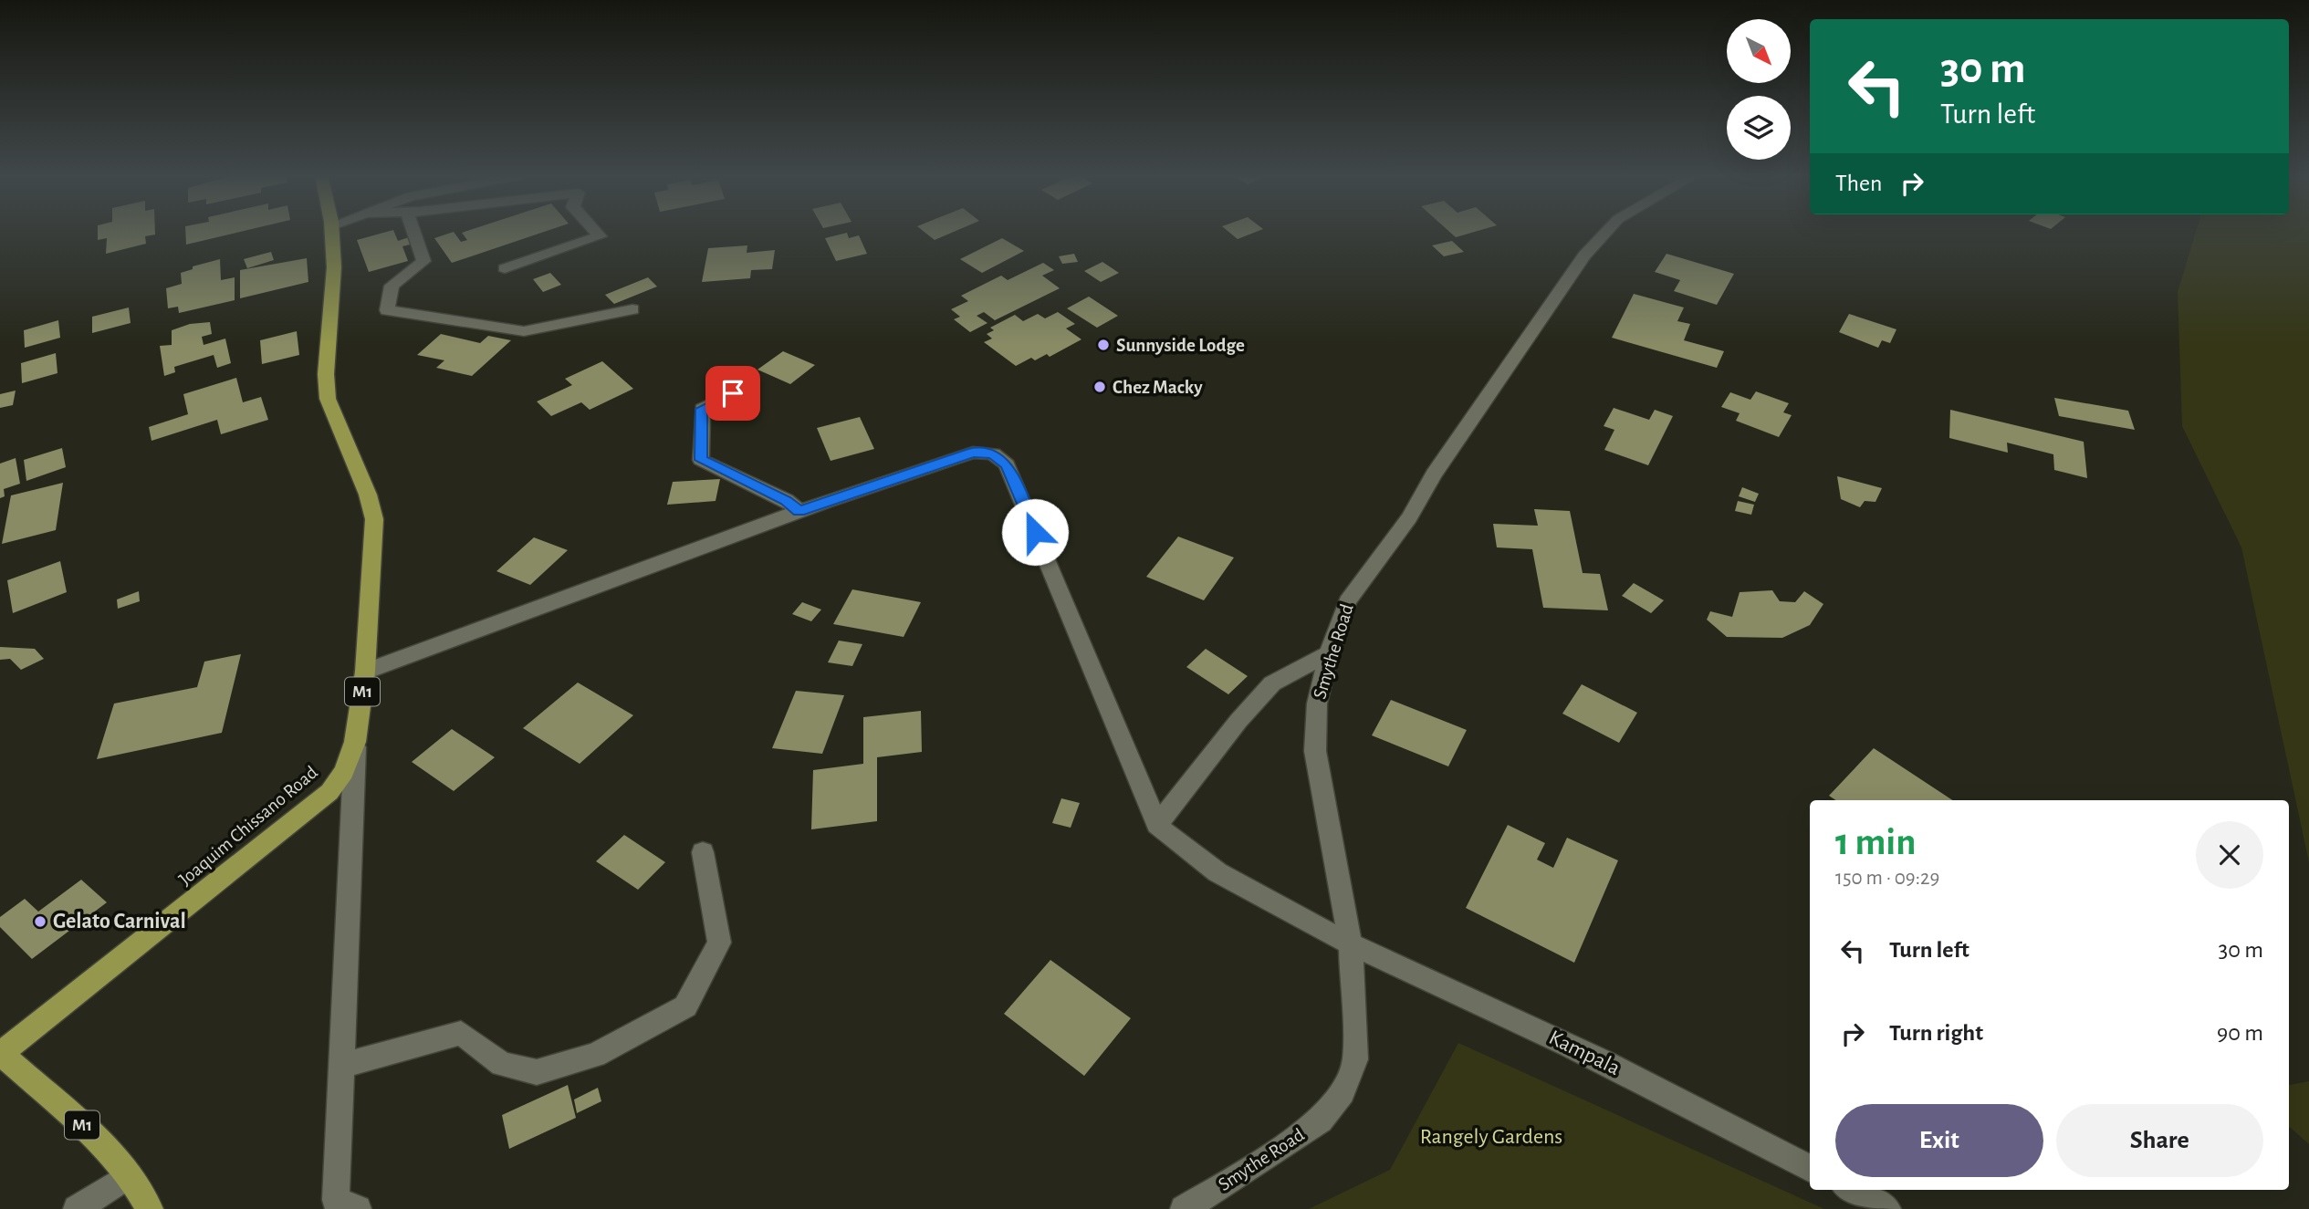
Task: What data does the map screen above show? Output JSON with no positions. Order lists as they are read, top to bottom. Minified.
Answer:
{"streets":{"highway":["M1","Joaquim Chissano Road"],"street":["Smythe Road","Kampala"]},"crossings":[["Smythe Road","Kampala"],["M1","Joaquim Chissano Road"]],"parks":["Rangely Gardens"],"places":["Sunnyside Lodge","Chez Macky","Gelato Carnival"],"north":"bottom right","page":{"turn":["30 m","Turn left"],"then":"Then","heading":["1 min","150 m · 09:29"],"list":[{"name":"Turn left","value":"30 m"},{"name":"Turn right","value":"90 m"}],"buttons":["Exit","Share"]}}
